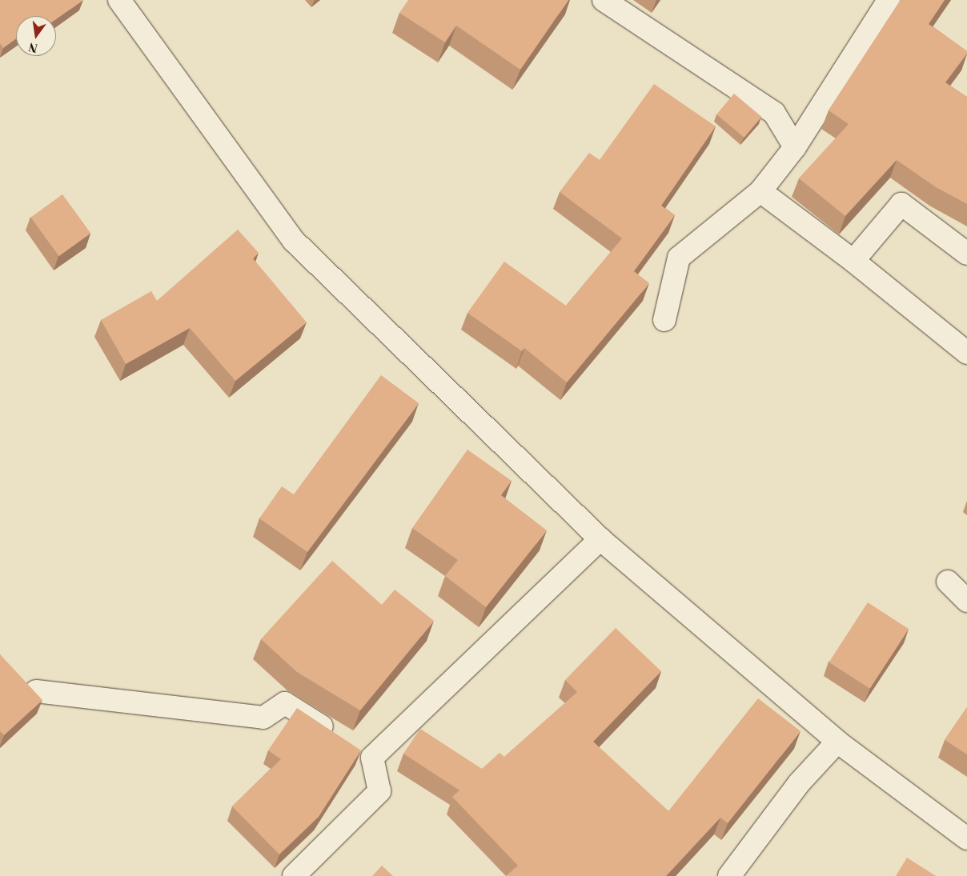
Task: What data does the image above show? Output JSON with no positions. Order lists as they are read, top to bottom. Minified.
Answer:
{"north":"bottom"}
